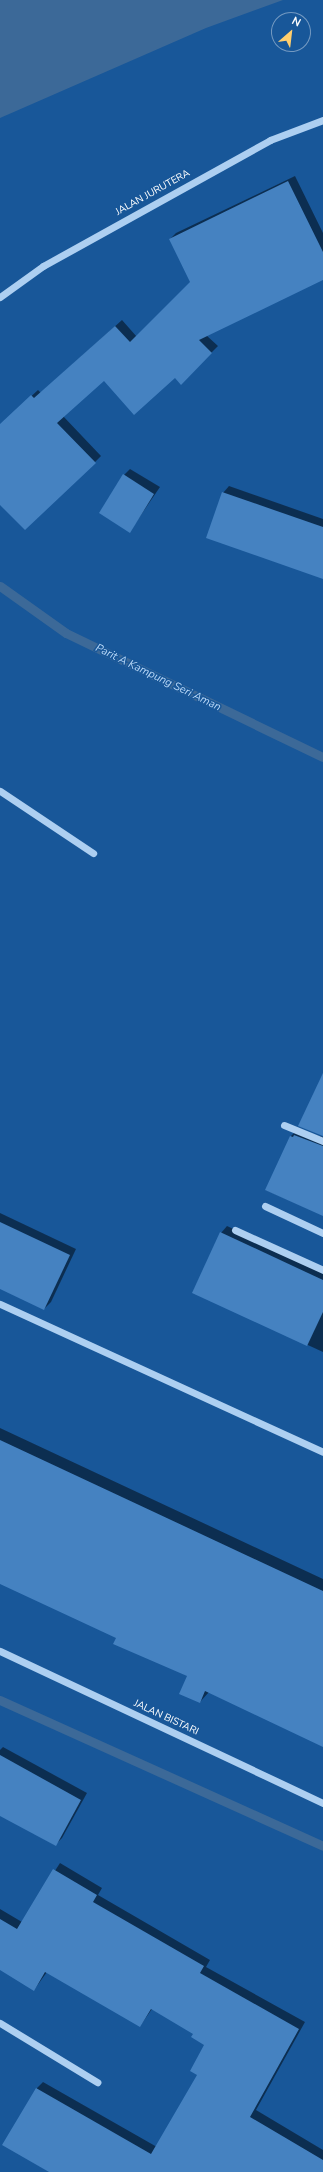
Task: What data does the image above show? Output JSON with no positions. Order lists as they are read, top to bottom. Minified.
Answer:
{"streets":{"street":["JALAN JURUTERA","JALAN BISTARI"]},"water":["Parit A Kampung Seri Aman"],"north":"top right"}
